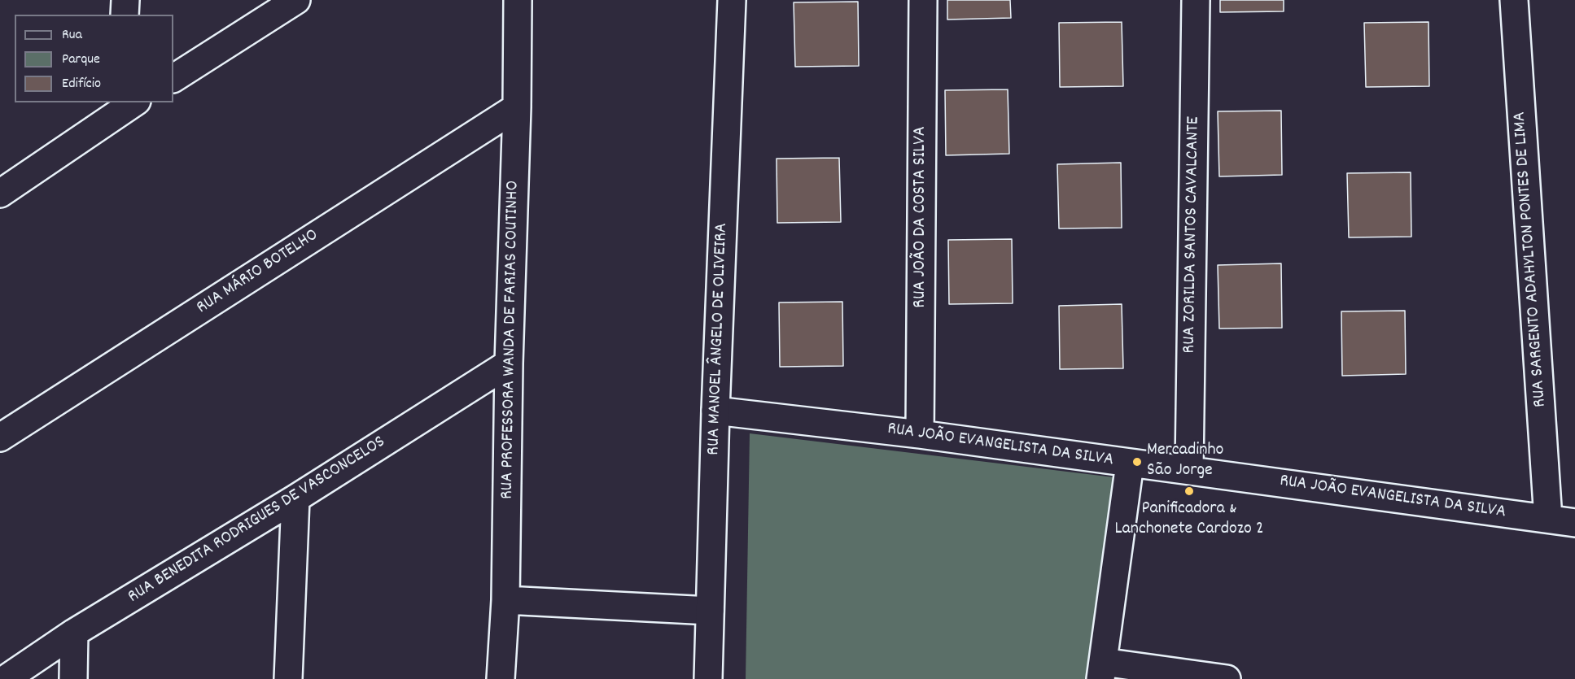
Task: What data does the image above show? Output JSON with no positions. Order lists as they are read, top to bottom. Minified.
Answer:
{"streets":{"street":["RUA JOÃO DA COSTA SILVA","RUA ZORILDA SANTOS CAVALCANTE","RUA SARGENTO ADAHYLTON PONTES DE LIMA","RUA MÁRIO BOTELHO","RUA MANOEL ÂNGELO DE OLIVEIRA","RUA PROFESSORA WANDA DE FARIAS COUTINHO","RUA JOÃO EVANGELISTA DA SILVA","RUA BENEDITA RODRIGUES DE VASCONCELOS"]},"crossings":[["RUA JOÃO DA COSTA SILVA","RUA JOÃO EVANGELISTA DA SILVA"],["RUA ZORILDA SANTOS CAVALCANTE","RUA JOÃO EVANGELISTA DA SILVA"],["RUA SARGENTO ADAHYLTON PONTES DE LIMA","RUA JOÃO EVANGELISTA DA SILVA"],["RUA MÁRIO BOTELHO","RUA PROFESSORA WANDA DE FARIAS COUTINHO"],["RUA MANOEL ÂNGELO DE OLIVEIRA","RUA JOÃO EVANGELISTA DA SILVA"],["RUA PROFESSORA WANDA DE FARIAS COUTINHO","RUA BENEDITA RODRIGUES DE VASCONCELOS"]],"places":["Mercadinho São Jorge","Panificadora & Lanchonete Cardozo 2"],"legend":["Rua","Parque","Edifício"]}
